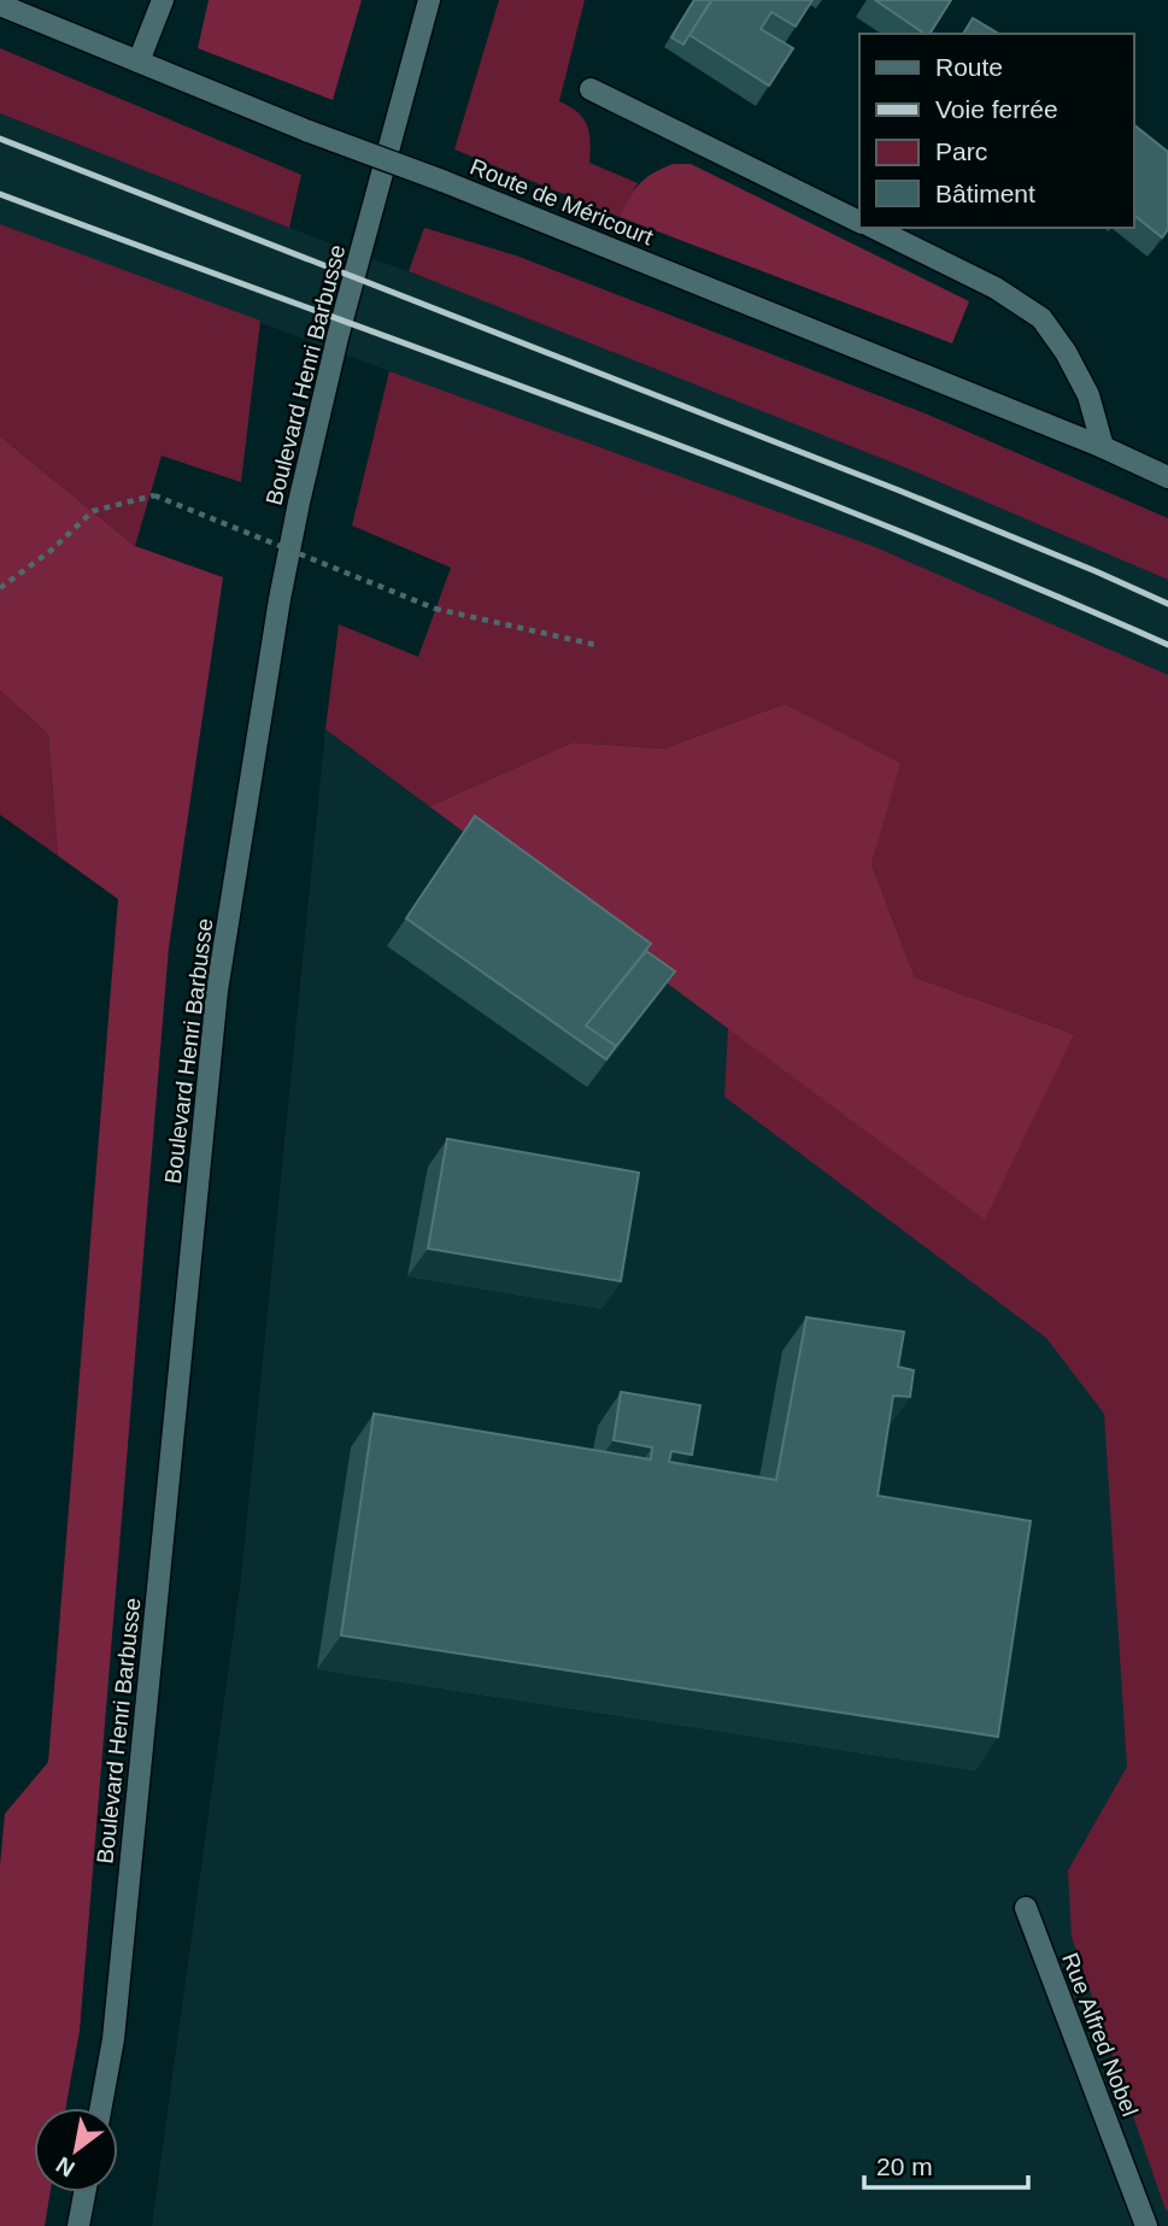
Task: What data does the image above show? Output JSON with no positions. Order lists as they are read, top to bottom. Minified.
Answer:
{"streets":{"main road":["Route de Méricourt","Boulevard Henri Barbusse","Rue Alfred Nobel"]},"legend":["Route","Voie ferrée","Parc","Bâtiment"],"scale_bar":"20 m","north":"bottom left"}
